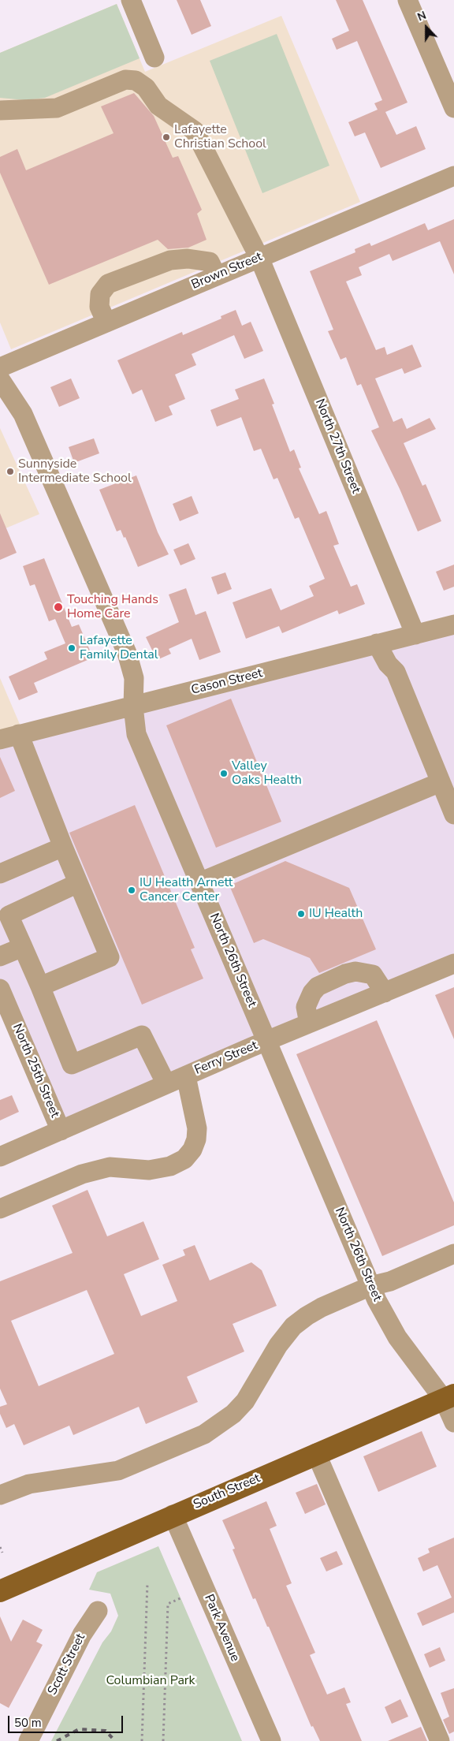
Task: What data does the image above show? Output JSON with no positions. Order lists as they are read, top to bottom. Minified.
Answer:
{"streets":{"main road":["South Street"],"street":["Brown Street","North 27th Street","Cason Street","North 26th Street","Ferry Street","North 25th Street","Park Avenue","Scott Street"]},"crossings":[["Brown Street","North 27th Street"],["North 27th Street","Cason Street"],["Cason Street","North 26th Street"],["North 26th Street","Ferry Street"],["North 26th Street","South Street"],["Ferry Street","North 25th Street"],["South Street","Park Avenue"]],"parks":["Columbian Park"],"places":["Lafayette Christian School","Sunnyside Intermediate School","Touching Hands Home Care","Lafayette Family Dental","Valley Oaks Health","IU Health Arnett Cancer Center","IU Health"],"scale_bar":"50 m","north":"top"}
